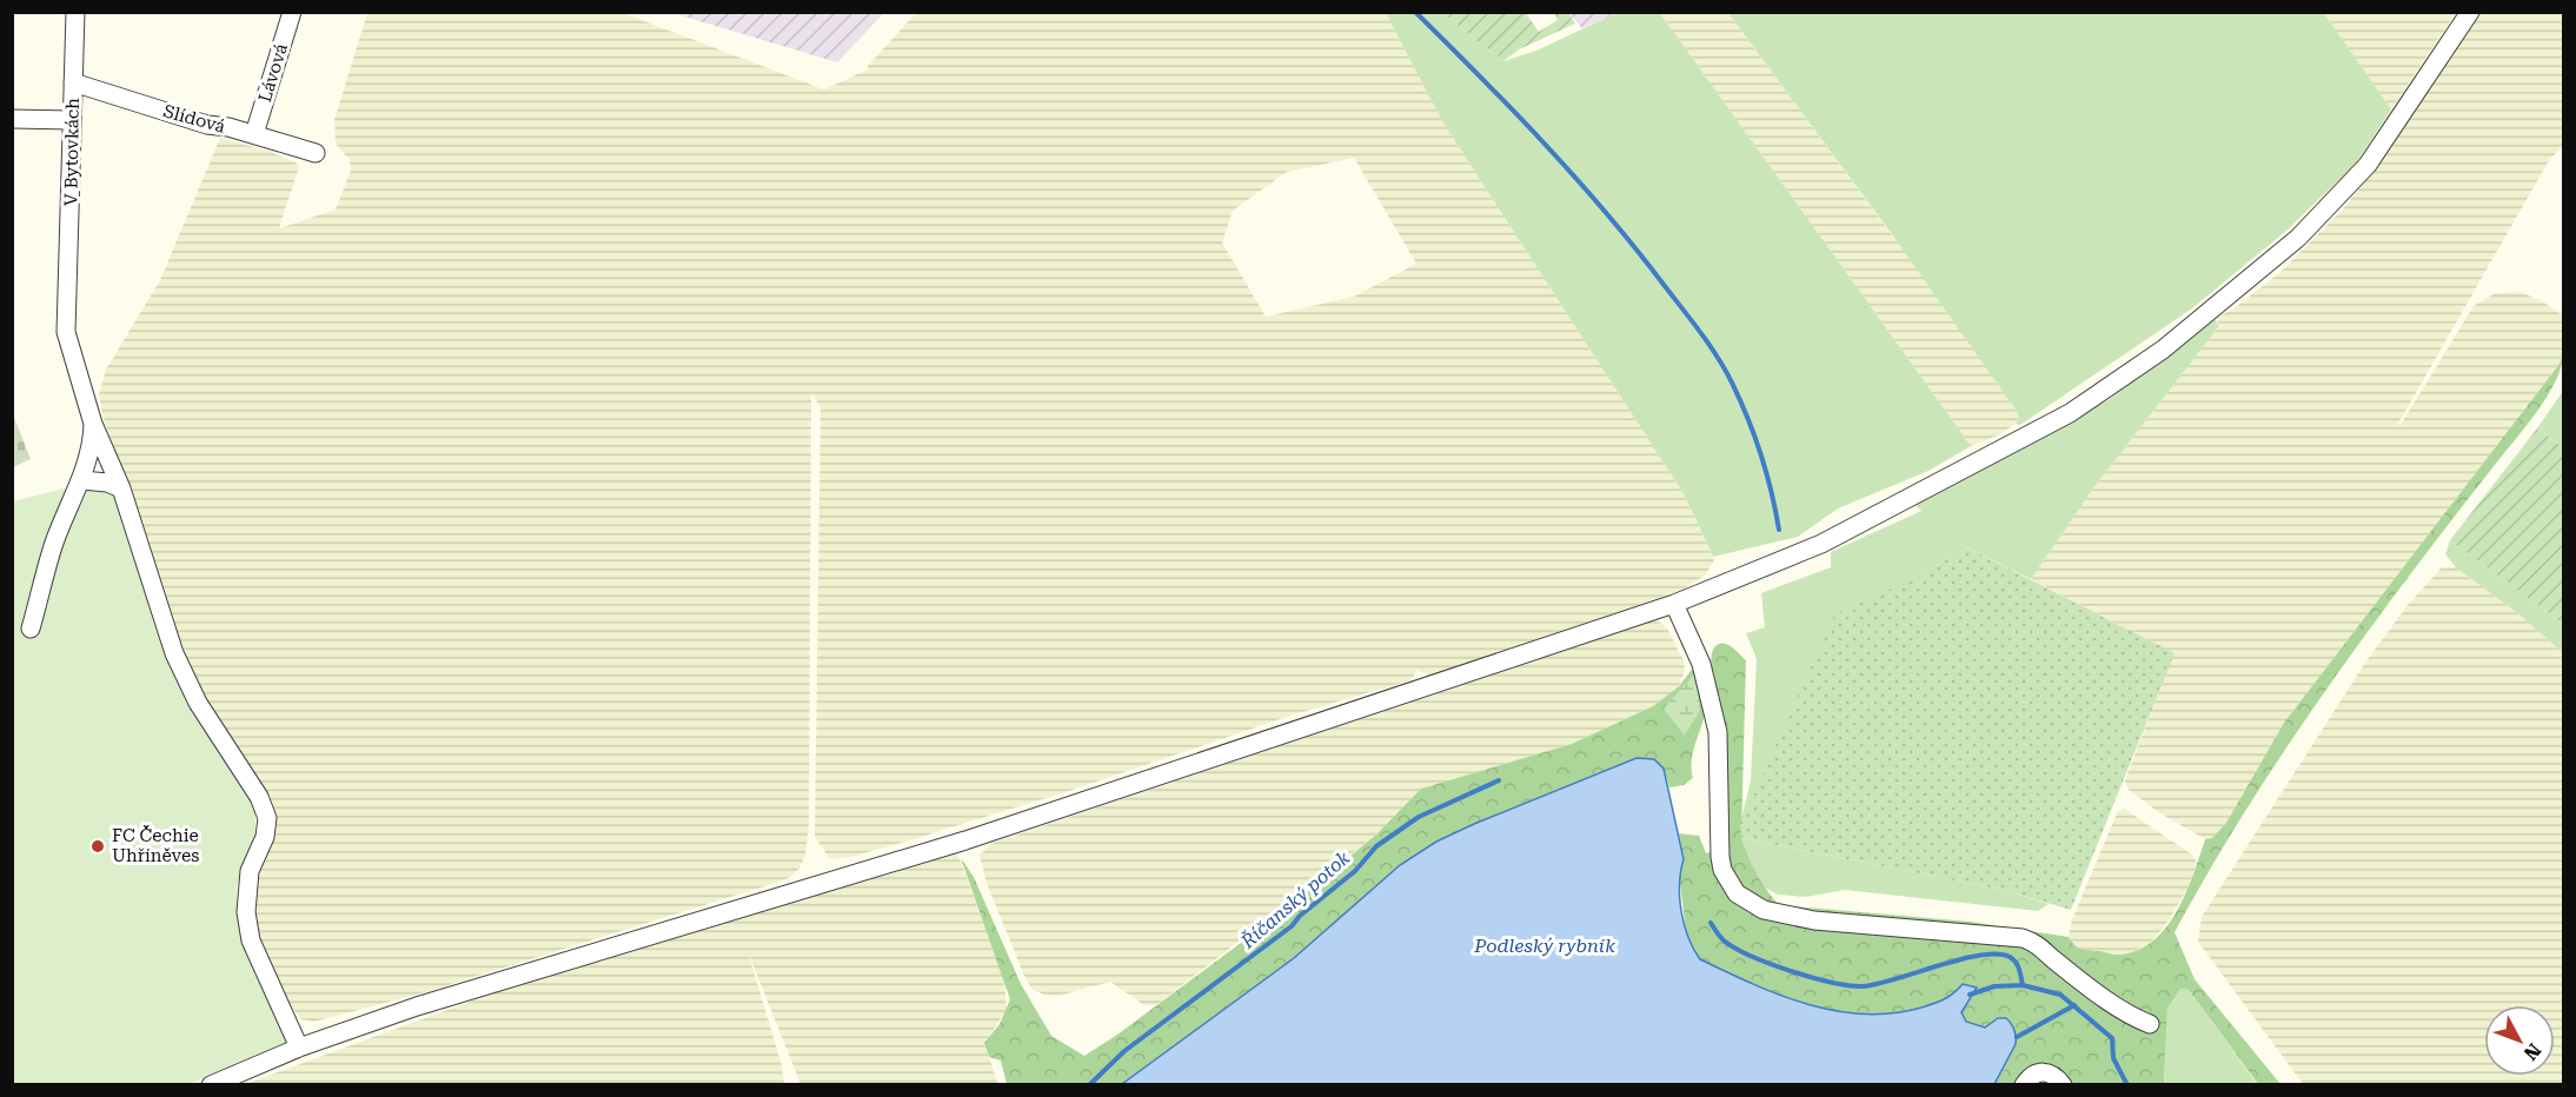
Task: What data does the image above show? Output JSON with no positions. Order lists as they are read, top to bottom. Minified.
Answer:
{"streets":{"street":["Lávová","Slídová","V Bytovkách"]},"crossings":[["Lávová","Slídová"],["Slídová","V Bytovkách"]],"water":["Říčanský potok","Podleský rybník"],"places":["FC Čechie Uhříněves"],"north":"bottom right"}
